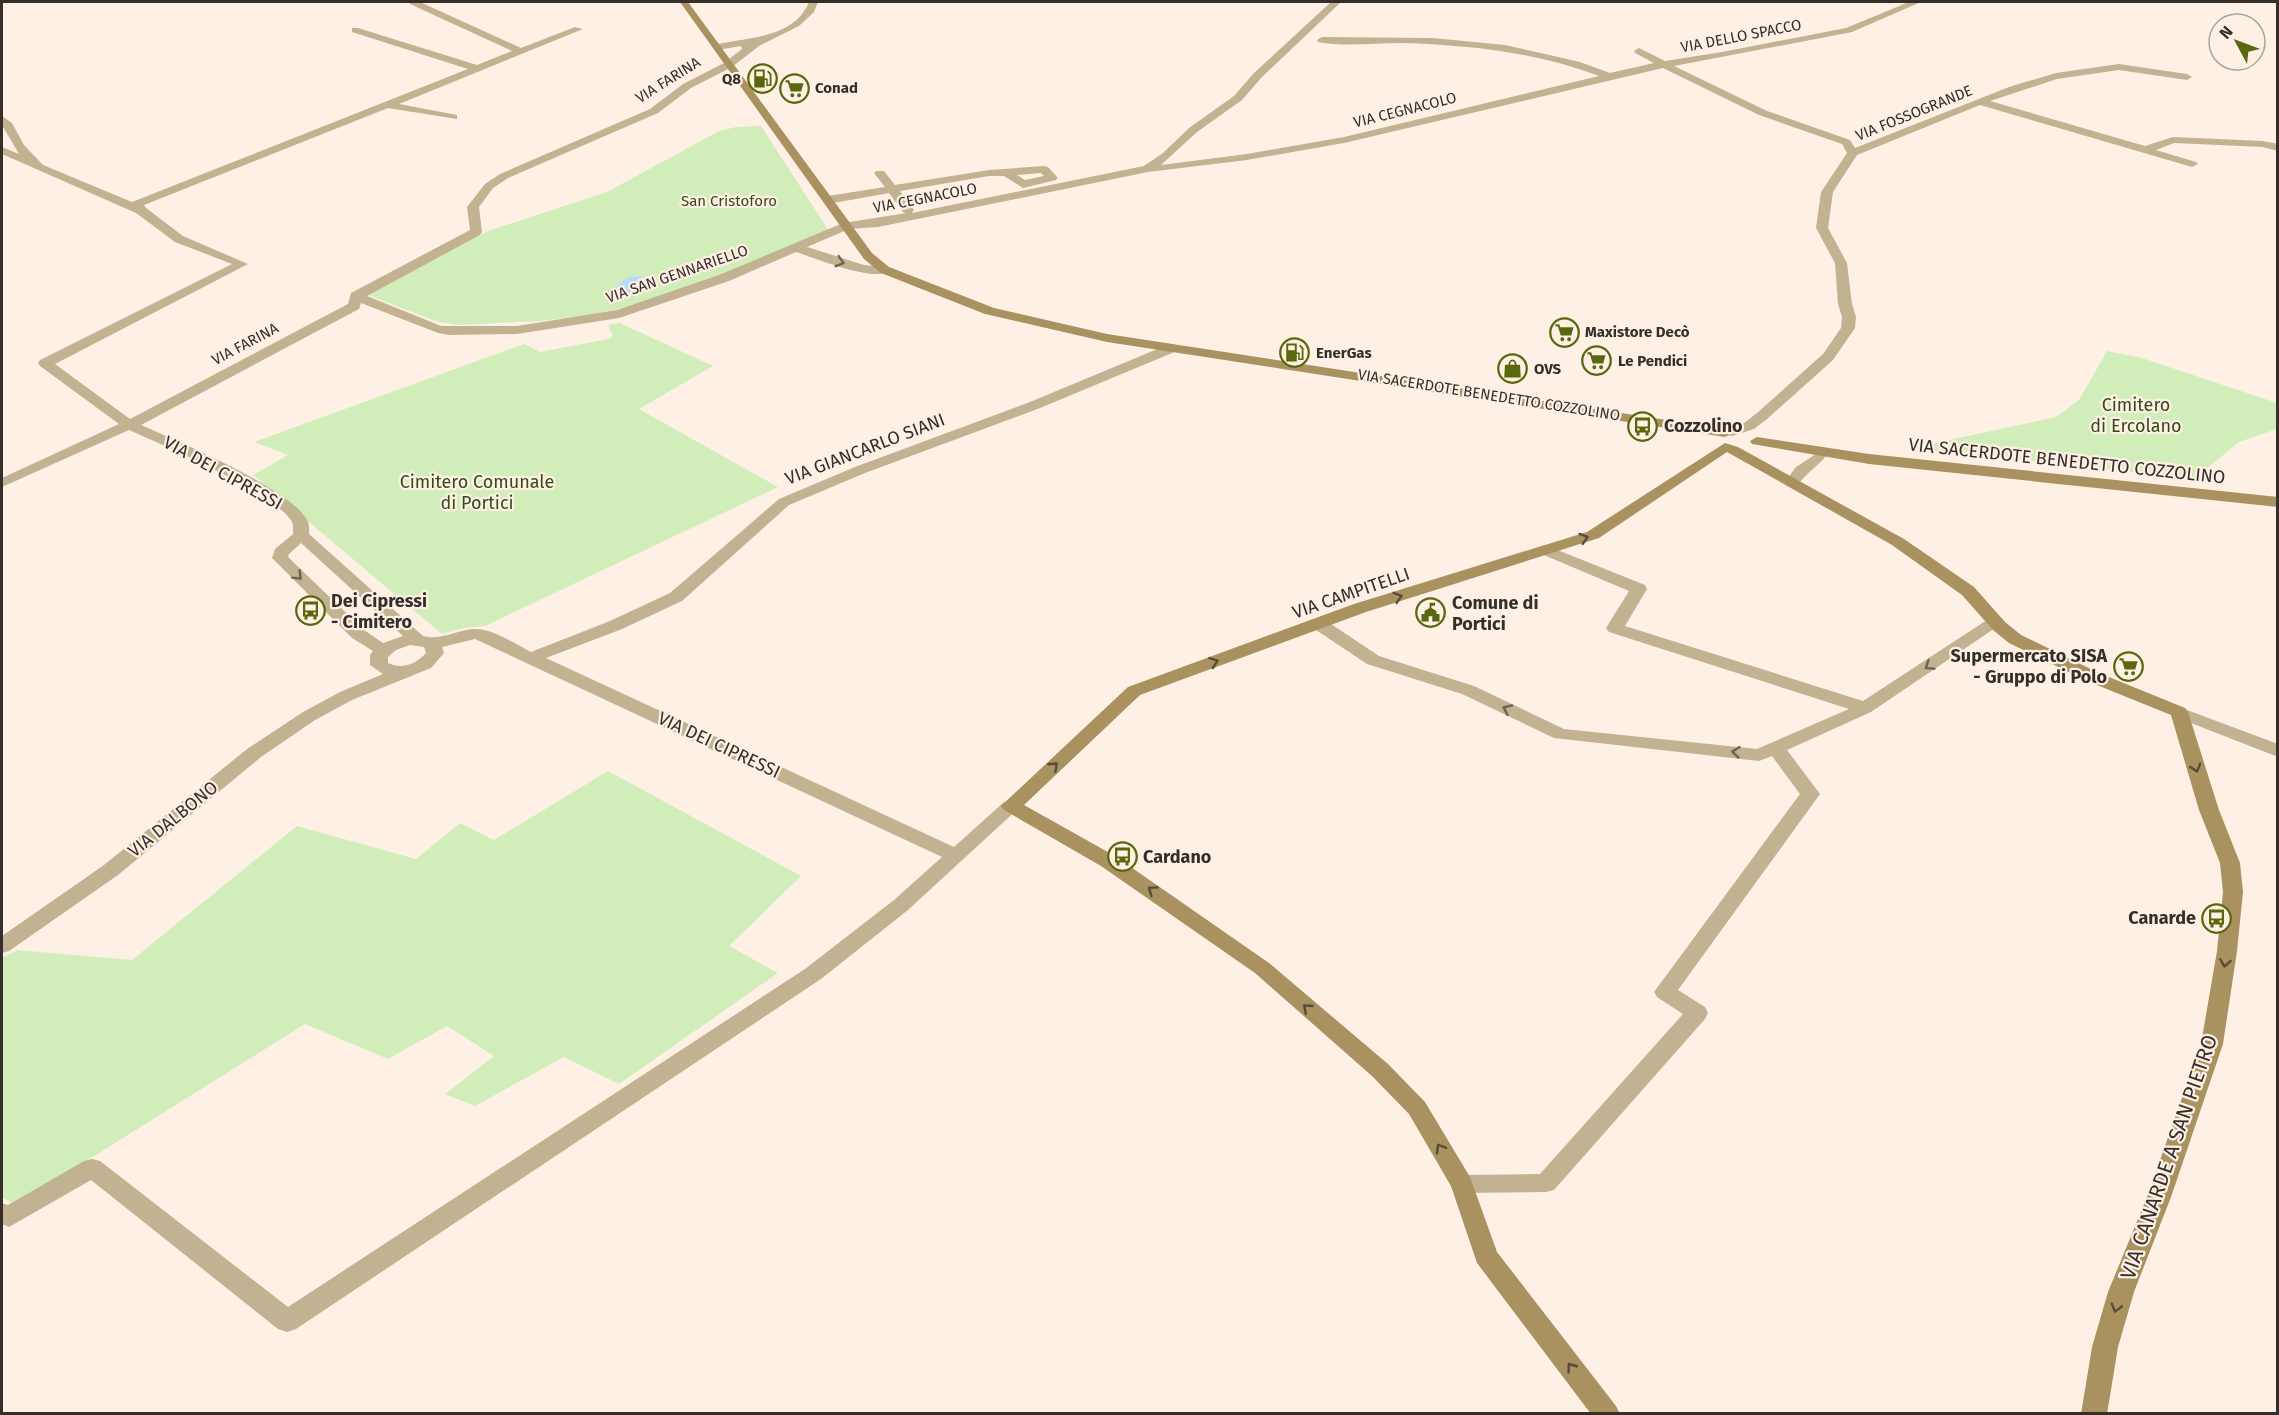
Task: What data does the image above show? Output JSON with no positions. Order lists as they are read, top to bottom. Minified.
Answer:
{"streets":{"street":["VIA DELLO SPACCO","VIA FARINA","VIA CEGNACOLO","VIA FOSSOGRANDE","VIA SAN GENNARIELLO","VIA SACERDOTE BENEDETTO COZZOLINO","VIA GIANCARLO SIANI","VIA DEI CIPRESSI","VIA CAMPITELLI","VIA DALBONO","VIA CANARDE A SAN PIETRO"]},"crossings":[["VIA DELLO SPACCO","VIA CEGNACOLO"],["VIA DELLO SPACCO","VIA FOSSOGRANDE"],["VIA FARINA","VIA SAN GENNARIELLO"],["VIA FARINA","VIA SACERDOTE BENEDETTO COZZOLINO"],["VIA FARINA","VIA DEI CIPRESSI"],["VIA CEGNACOLO","VIA SAN GENNARIELLO"],["VIA CEGNACOLO","VIA SACERDOTE BENEDETTO COZZOLINO"],["VIA FOSSOGRANDE","VIA SACERDOTE BENEDETTO COZZOLINO"],["VIA FOSSOGRANDE","VIA CAMPITELLI"],["VIA SAN GENNARIELLO","VIA SACERDOTE BENEDETTO COZZOLINO"],["VIA SACERDOTE BENEDETTO COZZOLINO","VIA GIANCARLO SIANI"],["VIA SACERDOTE BENEDETTO COZZOLINO","VIA CAMPITELLI"],["VIA GIANCARLO SIANI","VIA DEI CIPRESSI"],["VIA DEI CIPRESSI","VIA DALBONO"]],"one_way":["VIA CAMPITELLI","VIA CANARDE A SAN PIETRO"],"parks":["San Cristoforo","Cimitero di Ercolano","Cimitero Comunale di Portici"],"places":{"fuel station":["Q8","EnerGas"],"supermarket":["Conad","Maxistore Decò","Le Pendici","Supermercato SISA - Gruppo di Polo"],"shop":["OVS"],"bus stop":["Cozzolino","Dei Cipressi - Cimitero","Cardano","Canarde"],"public building":["Comune di Portici"]},"north":"top left"}
